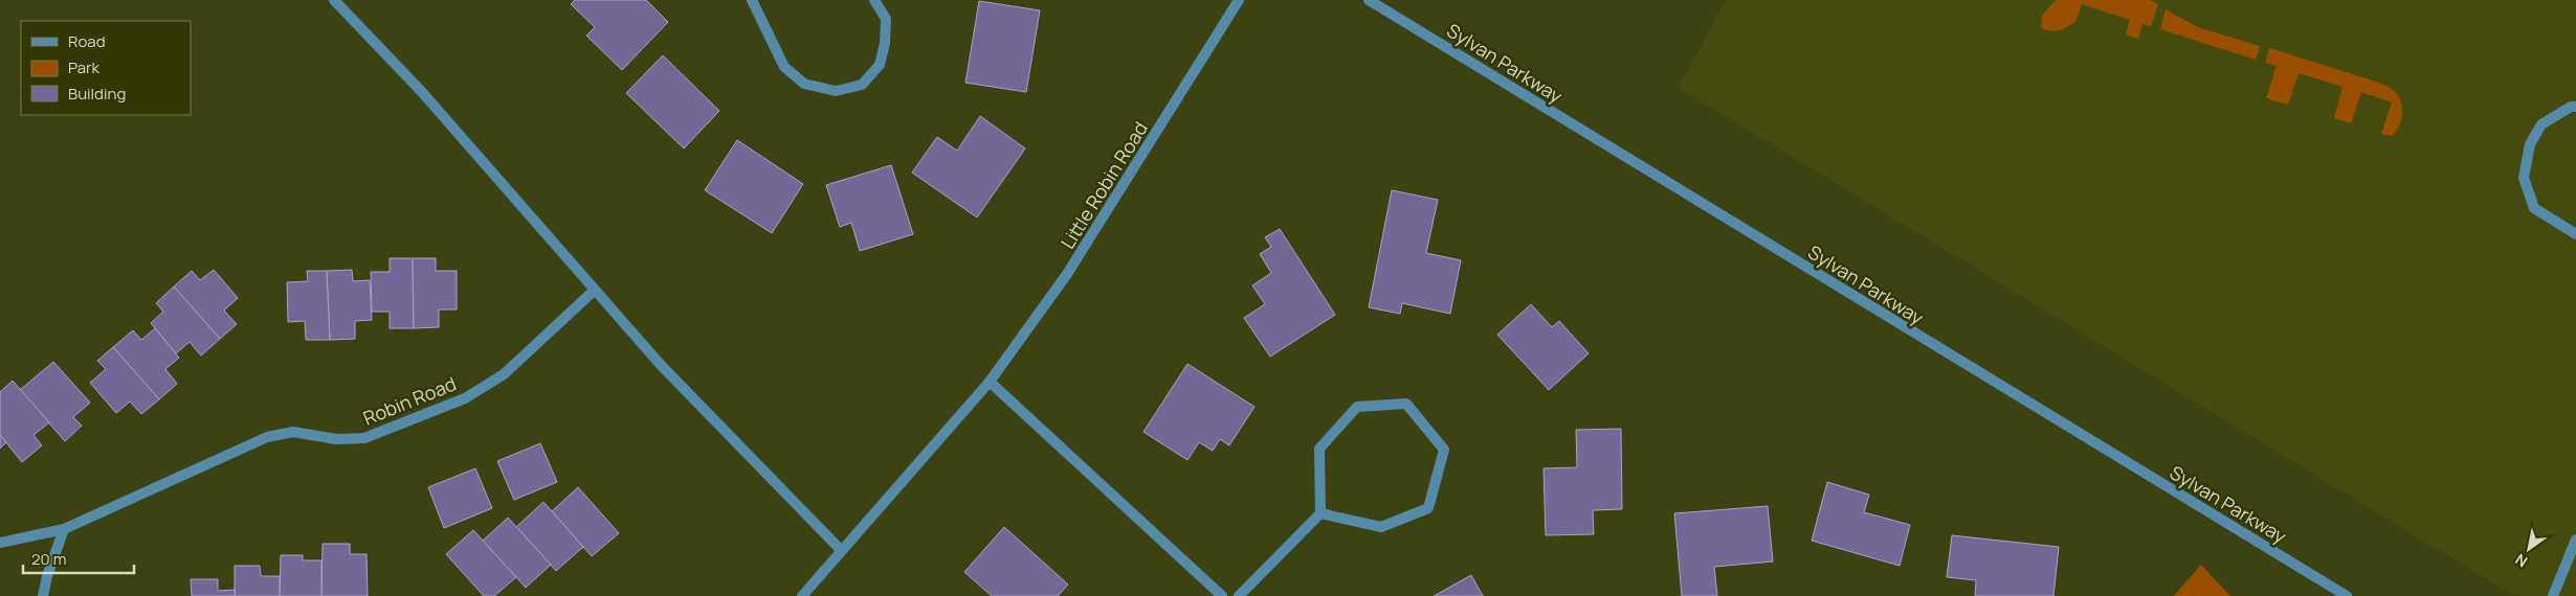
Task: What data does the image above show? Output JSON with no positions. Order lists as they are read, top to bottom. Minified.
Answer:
{"streets":{"street":["Sylvan Parkway","Little Robin Road","Robin Road"]},"legend":["Road","Park","Building"],"scale_bar":"20 m","north":"bottom left"}
